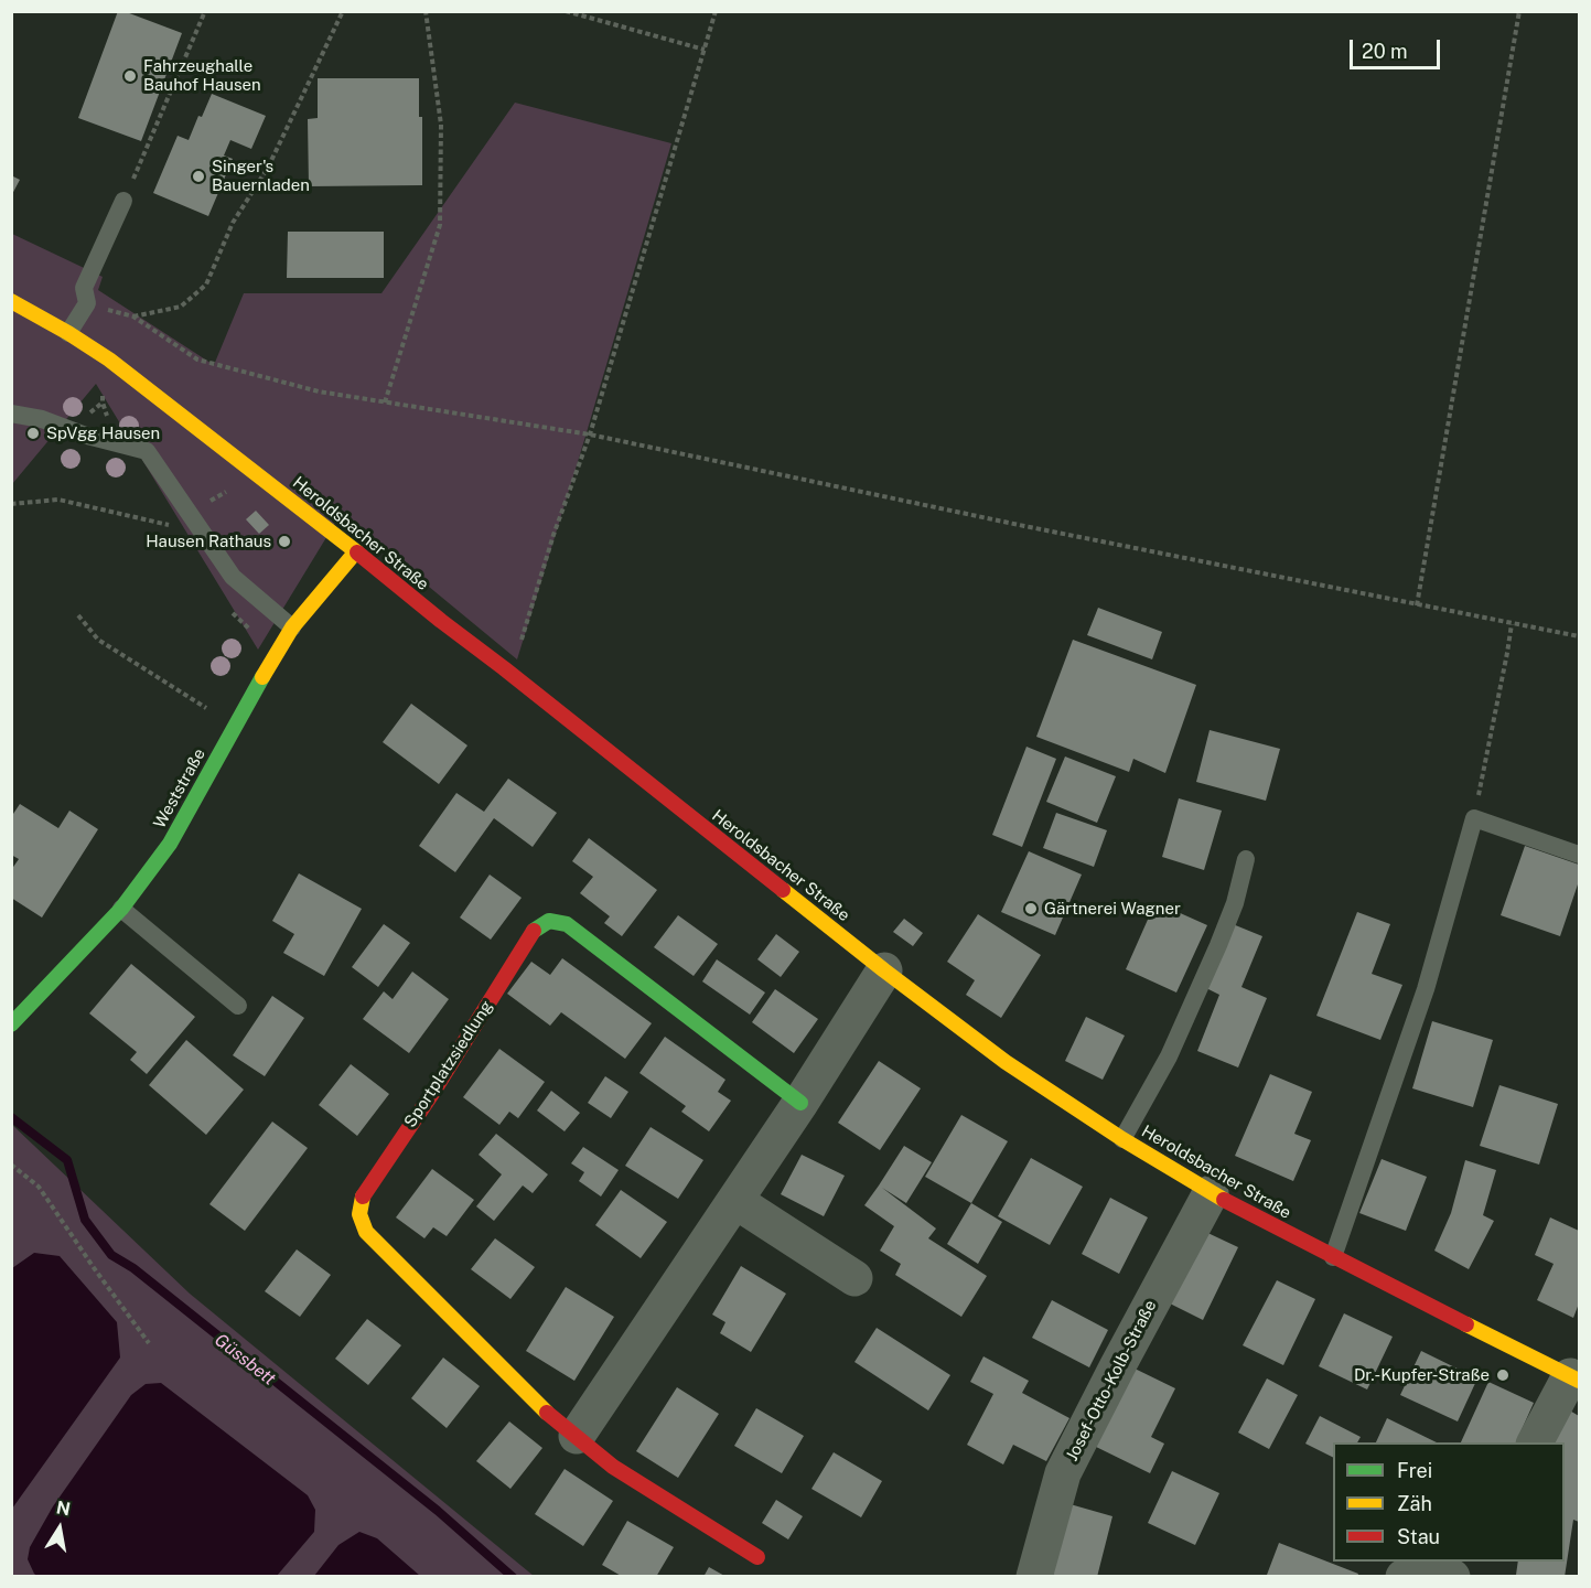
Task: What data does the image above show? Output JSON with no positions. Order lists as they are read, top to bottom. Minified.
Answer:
{"streets":{"street":["Heroldsbacher Straße","Weststraße","Sportplatzsiedlung","Josef-Otto-Kolb-Straße"]},"crossings":[["Heroldsbacher Straße","Weststraße"],["Heroldsbacher Straße","Josef-Otto-Kolb-Straße"]],"water":["Güssbett"],"places":["Fahrzeughalle Bauhof Hausen","Singer's Bauernladen","SpVgg Hausen","Hausen Rathaus","Gärtnerei Wagner","Dr.-Kupfer-Straße"],"legend":["Frei","Zäh","Stau"],"scale_bar":"20 m","north":"top"}
